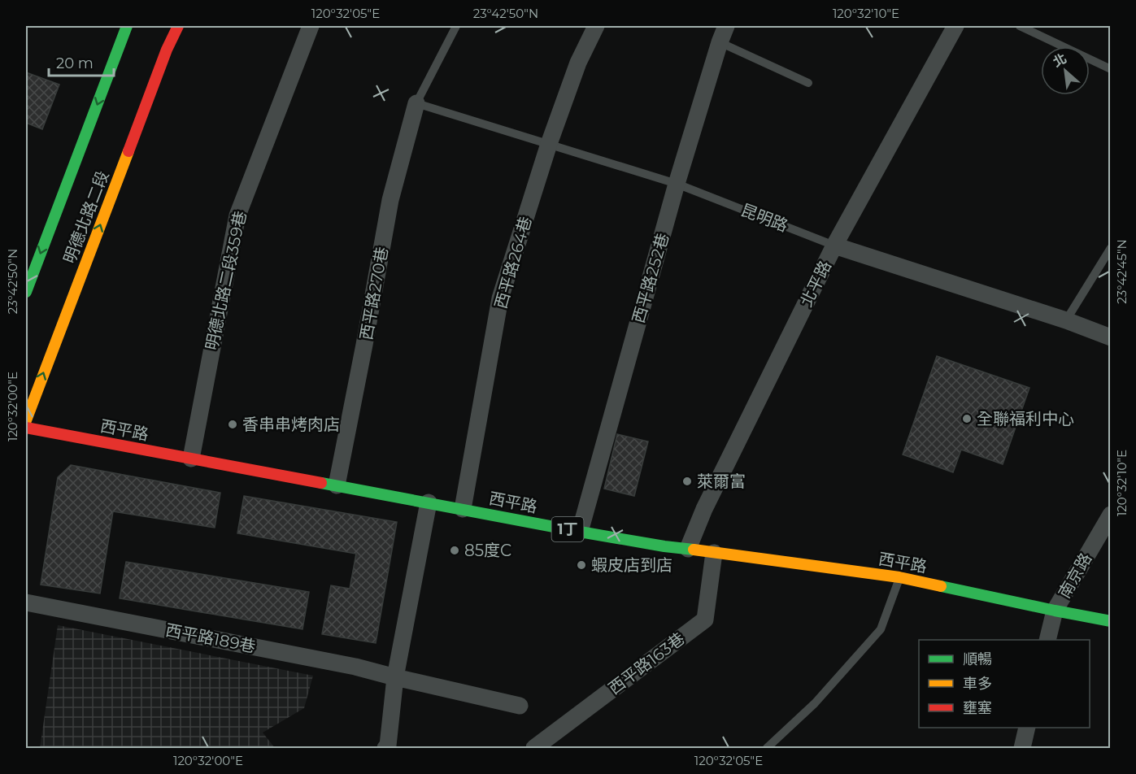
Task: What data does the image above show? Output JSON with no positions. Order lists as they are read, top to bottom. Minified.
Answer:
{"streets":{"main road":["明德北路二段","西平路","1丁"],"street":["昆明路","西平路264巷","西平路252巷","明德北路二段359巷","北平路","西平路270巷","南京路","西平路189巷","西平路163巷"]},"crossings":[["昆明路","西平路264巷"],["昆明路","西平路252巷"],["昆明路","北平路"],["昆明路","西平路270巷"],["西平路264巷","西平路"],["西平路252巷","西平路"],["明德北路二段359巷","西平路"],["北平路","西平路"],["西平路270巷","西平路"],["西平路","南京路"],["西平路","西平路163巷"]],"places":["全聯福利中心","香串串烤肉店","萊爾富","85度C","蝦皮店到店"],"legend":["順暢","車多","壅塞"],"scale_bar":"20 m","north":"top left","coordinates":["120°32'05\"E","23°42'50\"N","120°32'10\"E","23°42'45\"N","120°32'00\"E"]}
